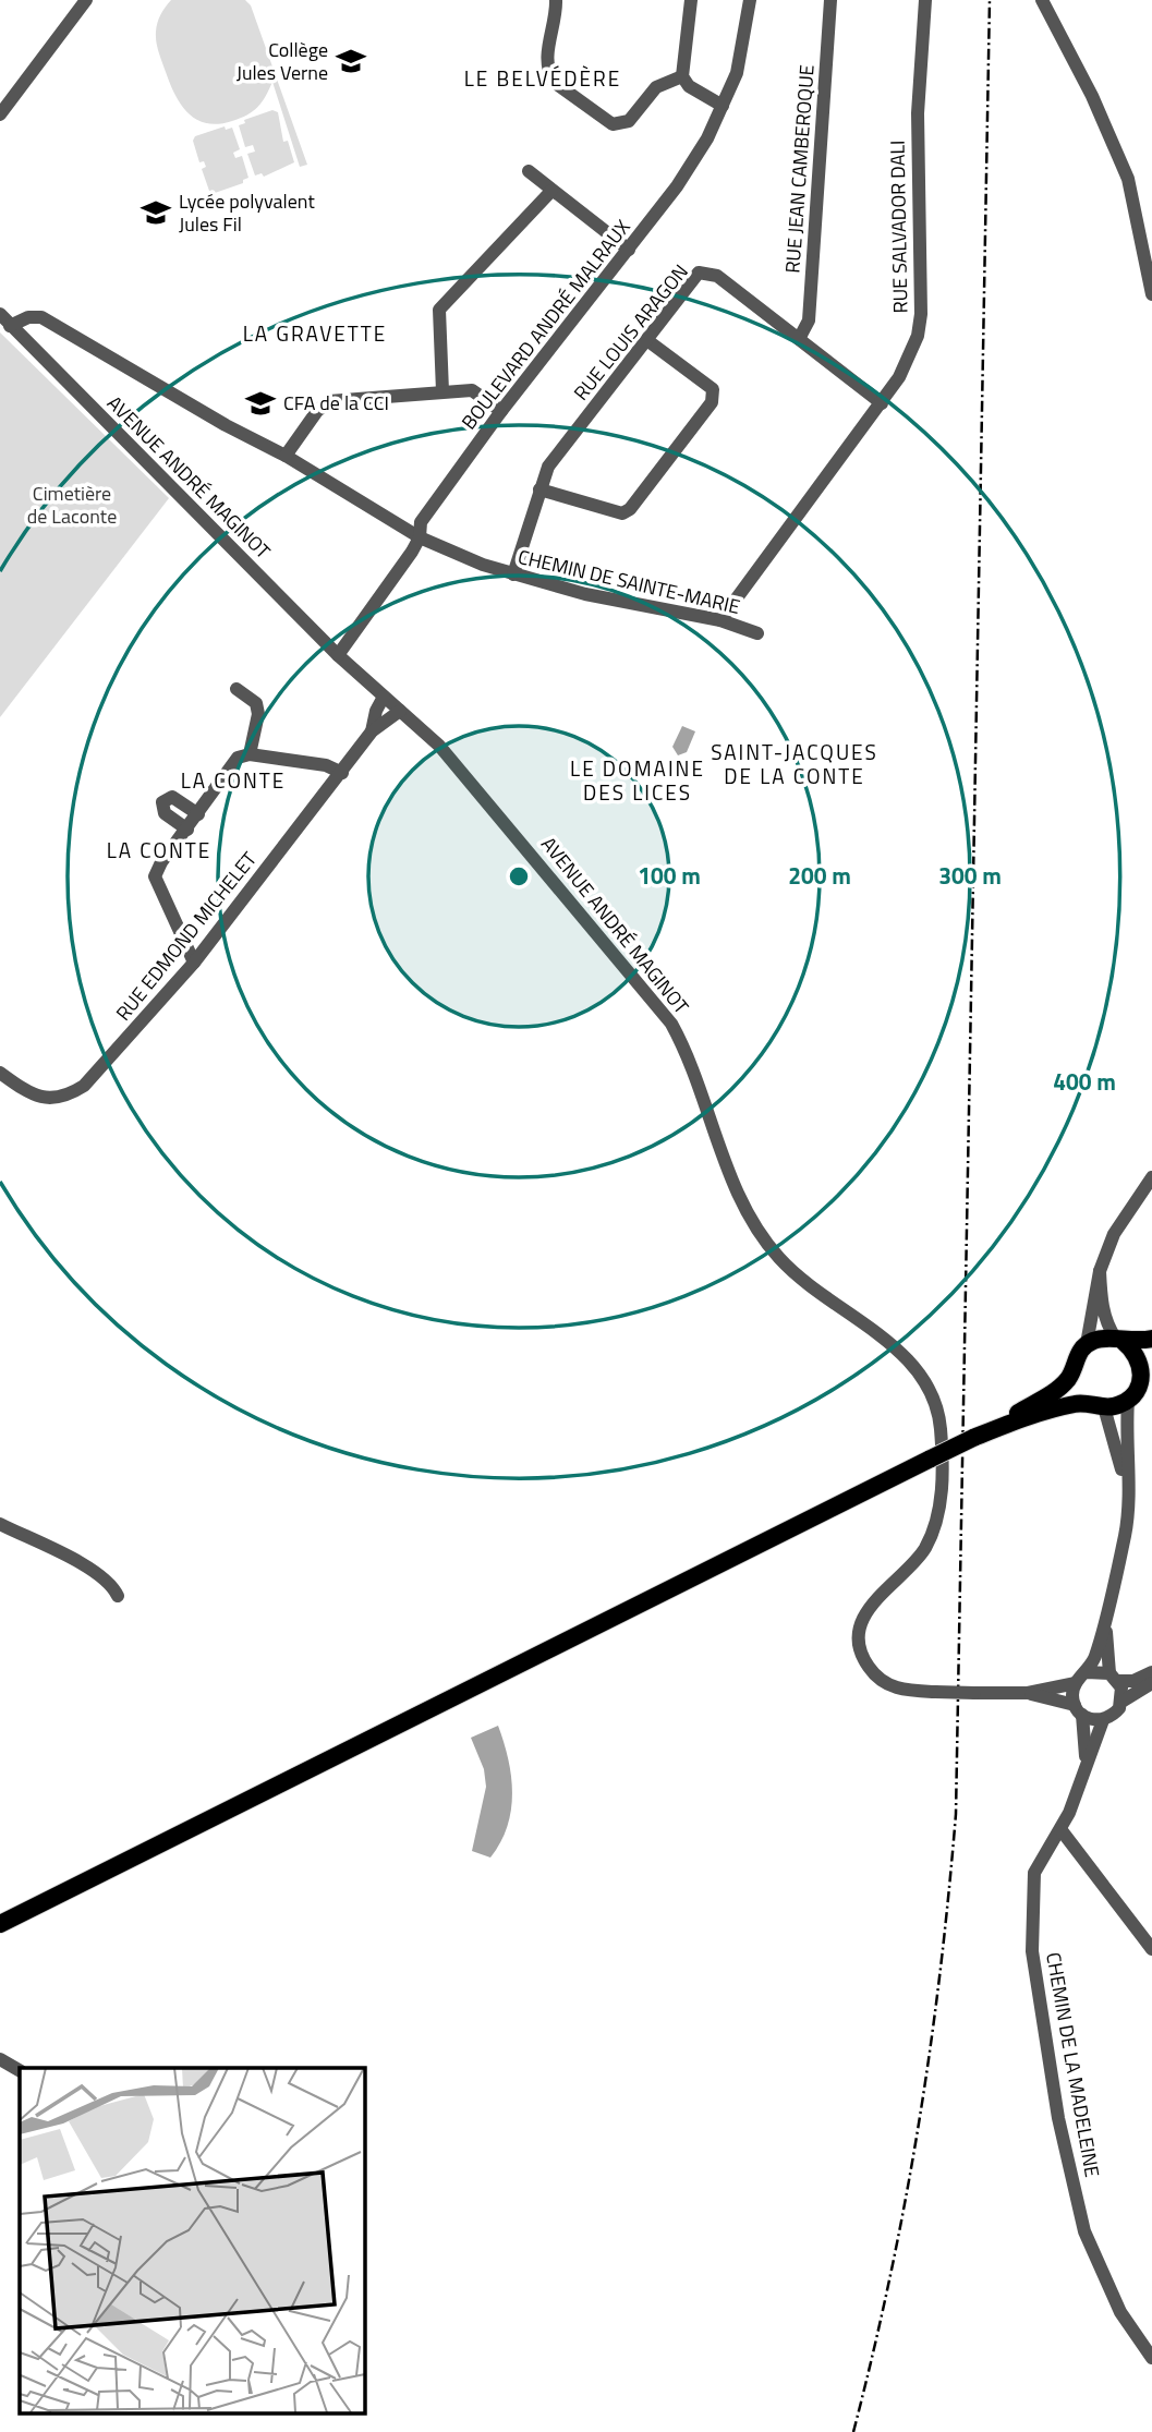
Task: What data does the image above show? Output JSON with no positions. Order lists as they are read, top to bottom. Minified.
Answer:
{"streets":{"street":["RUE JEAN CAMBEROQUE","RUE SALVADOR DALI","BOULEVARD ANDRÉ MALRAUX","RUE LOUIS ARAGON","AVENUE ANDRÉ MAGINOT","CHEMIN DE SAINTE-MARIE","RUE EDMOND MICHELET","CHEMIN DE LA MADELEINE"]},"crossings":[["RUE JEAN CAMBEROQUE","RUE LOUIS ARAGON"],["RUE SALVADOR DALI","RUE LOUIS ARAGON"],["RUE SALVADOR DALI","CHEMIN DE SAINTE-MARIE"],["BOULEVARD ANDRÉ MALRAUX","AVENUE ANDRÉ MAGINOT"],["BOULEVARD ANDRÉ MALRAUX","CHEMIN DE SAINTE-MARIE"],["RUE LOUIS ARAGON","CHEMIN DE SAINTE-MARIE"],["AVENUE ANDRÉ MAGINOT","CHEMIN DE SAINTE-MARIE"],["AVENUE ANDRÉ MAGINOT","RUE EDMOND MICHELET"]],"districts":["LE BELVÉDÈRE","LA GRAVETTE","SAINT-JACQUES DE LA CONTE","LE DOMAINE DES LICES","LA CONTE","LA CONTE"],"parks":["Cimetière de Laconte"],"places":{"school or university":["Collège Jules Verne","Lycée polyvalent Jules Fil","CFA de la CCI"]},"rings":["100 m","200 m","300 m","400 m"]}
